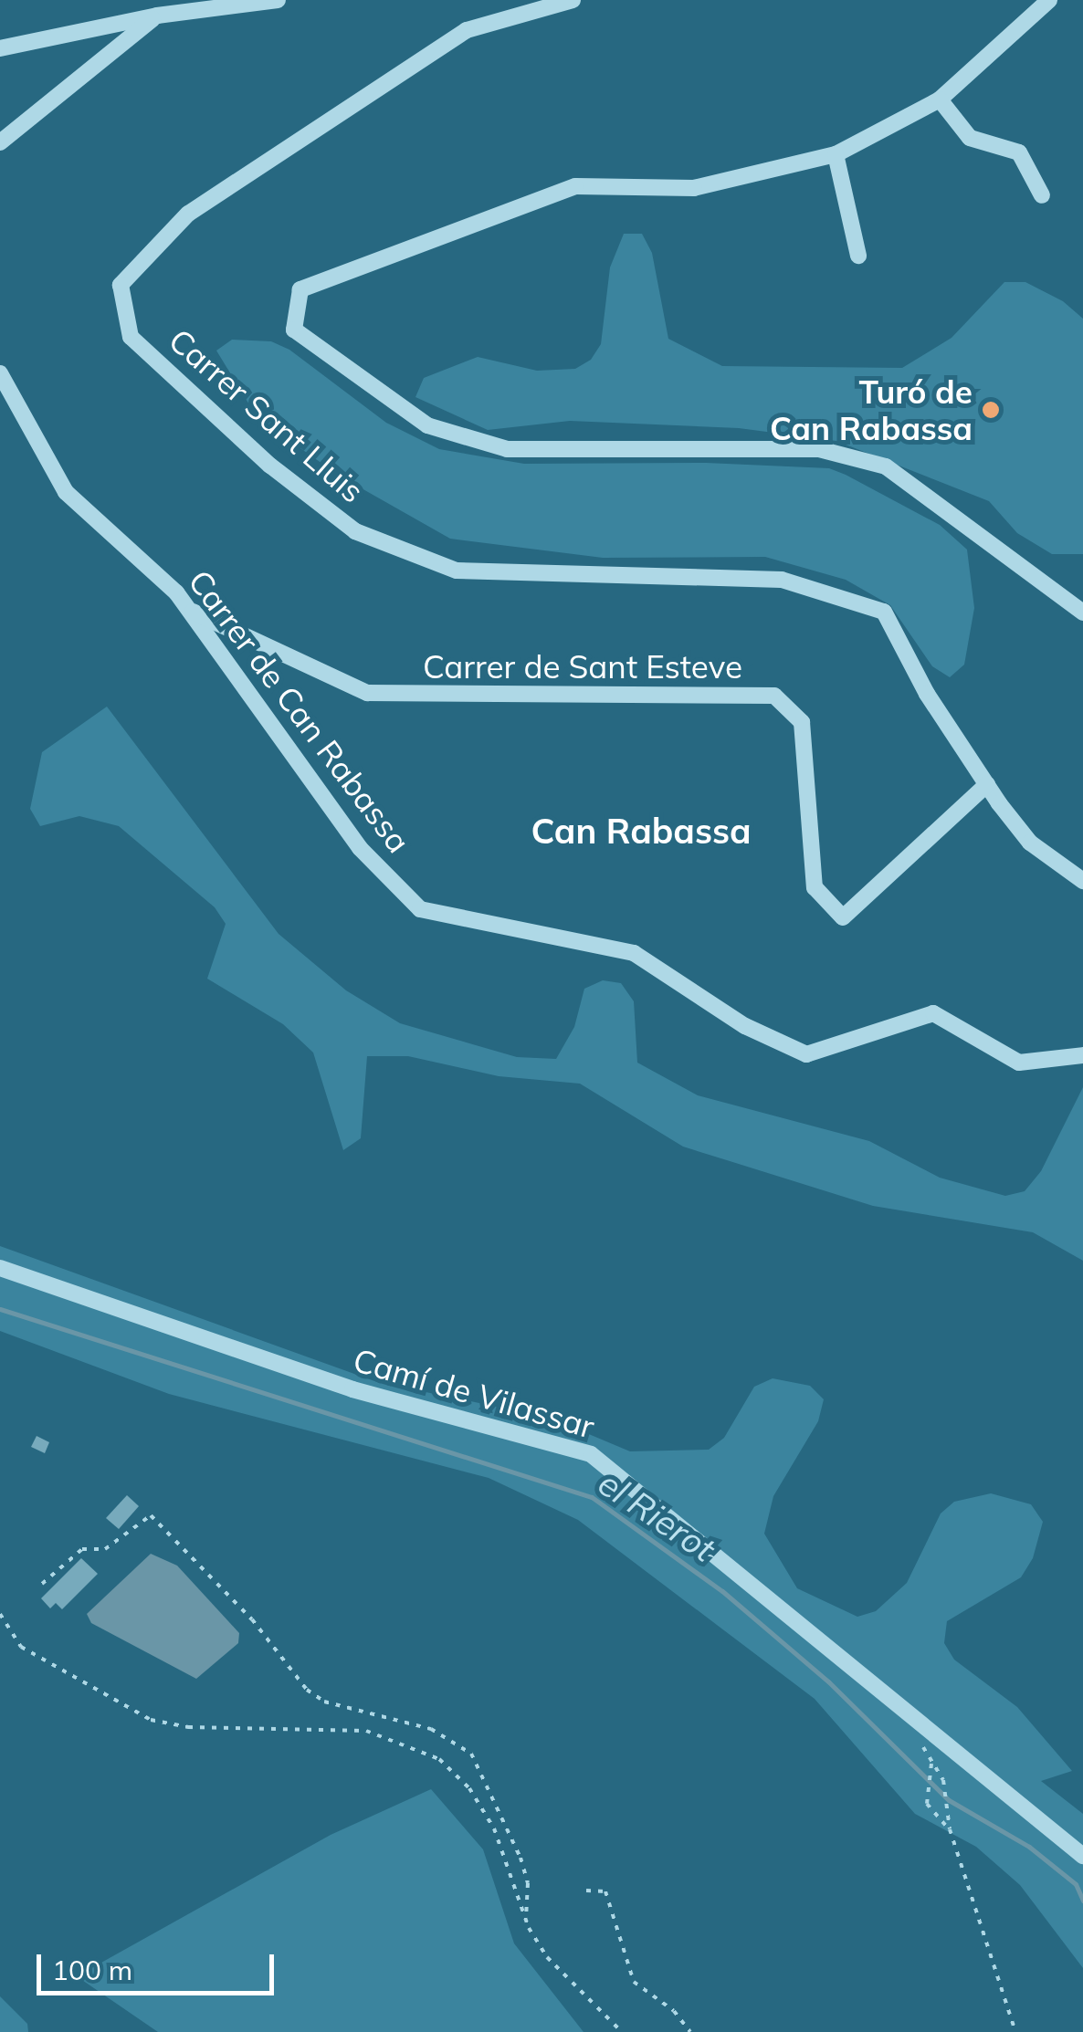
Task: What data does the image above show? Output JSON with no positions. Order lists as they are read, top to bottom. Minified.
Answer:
{"streets":{"street":["Carrer Sant Lluis","Carrer de Sant Esteve","Carrer de Can Rabassa","Camí de Vilassar"]},"crossings":[["Carrer Sant Lluis","Carrer de Sant Esteve"],["Carrer de Sant Esteve","Carrer de Can Rabassa"]],"districts":["Can Rabassa"],"water":["el Rierot"],"places":["Turó de Can Rabassa"],"scale_bar":"100 m"}
